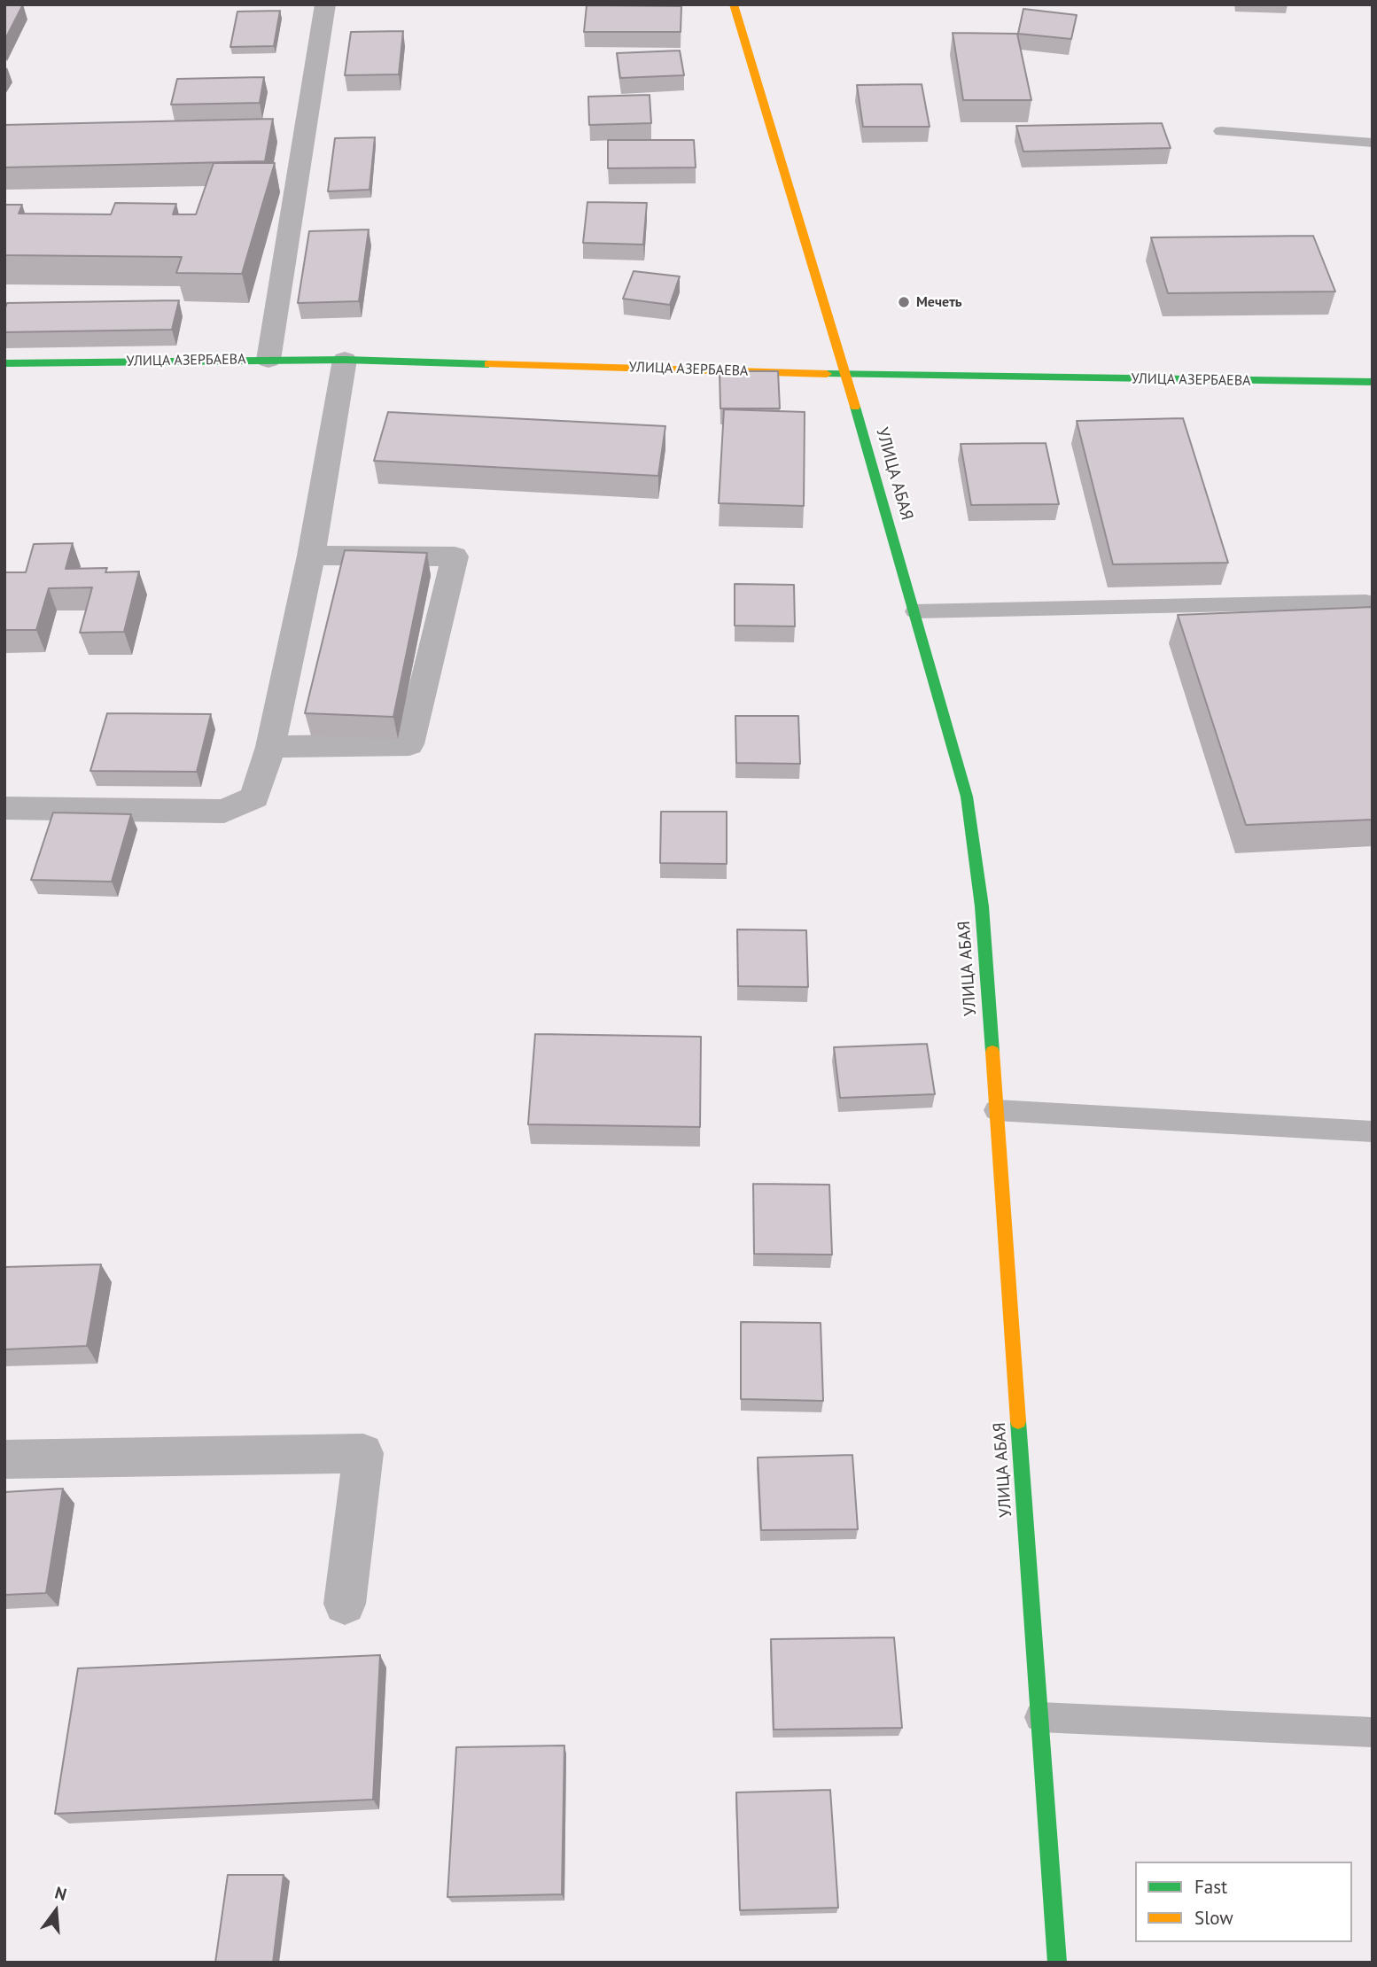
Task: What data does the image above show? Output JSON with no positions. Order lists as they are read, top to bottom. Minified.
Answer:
{"streets":{"street":["УЛИЦА АЗЕРБАЕВА","УЛИЦА АБАЯ"]},"crossings":[["УЛИЦА АЗЕРБАЕВА","УЛИЦА АБАЯ"]],"places":["Мечеть"],"legend":["Fast","Slow"],"north":"top"}
